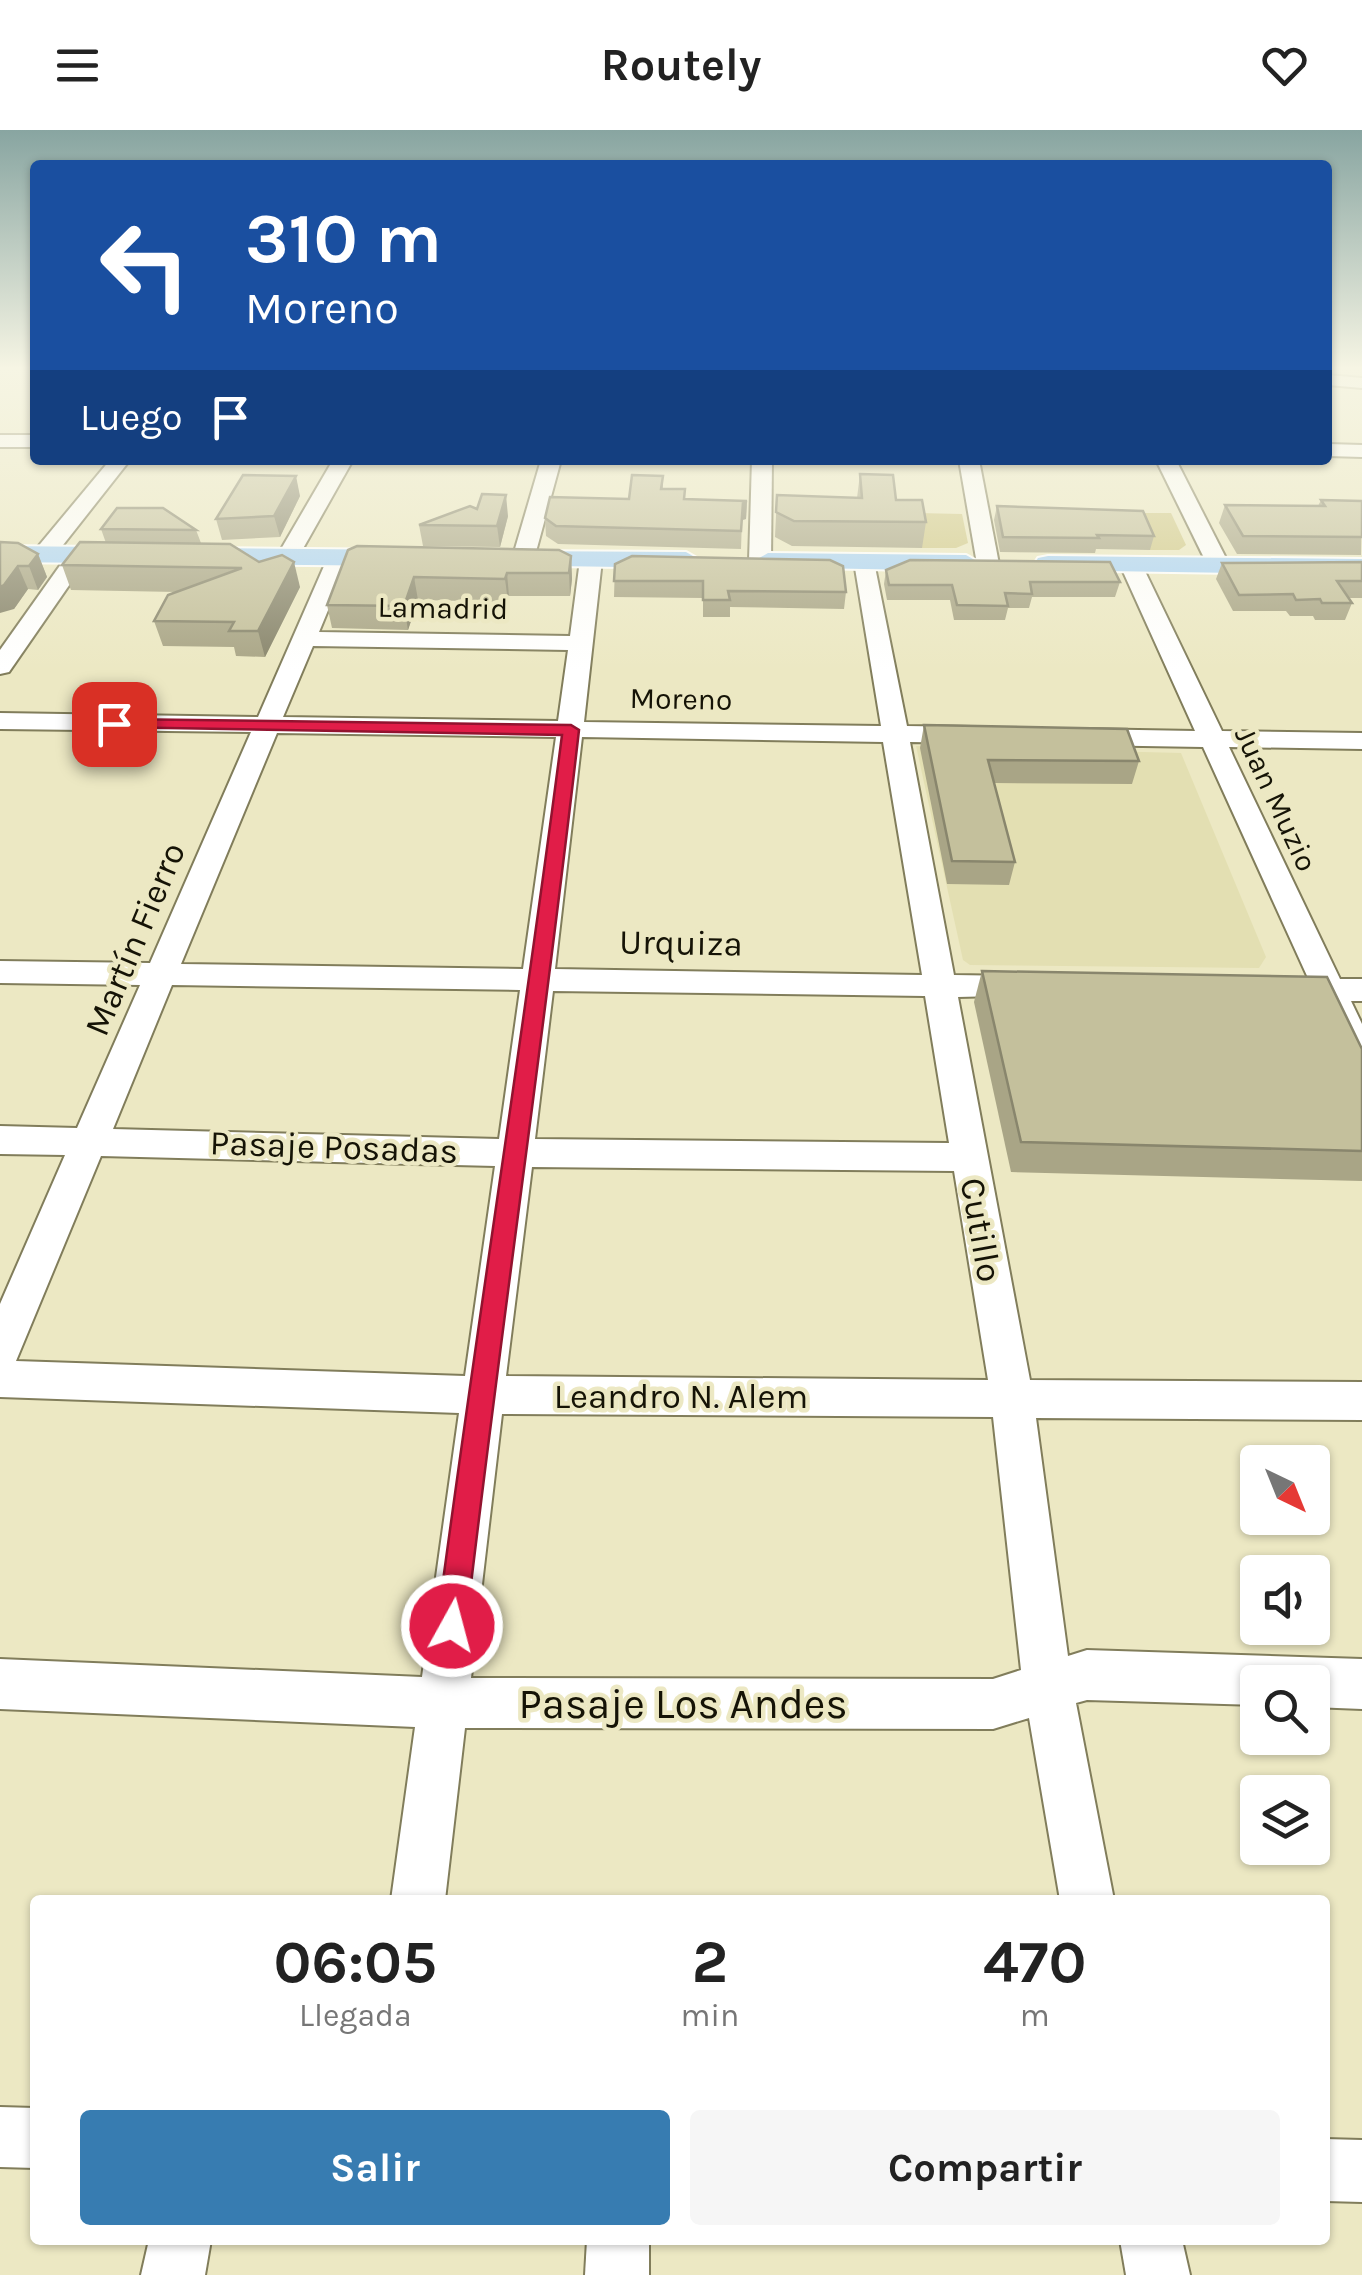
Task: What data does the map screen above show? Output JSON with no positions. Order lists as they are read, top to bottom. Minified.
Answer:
{"streets":{"street":["Lamadrid","Moreno","Juan Muzio","Martín Fierro","Urquiza","Pasaje Posadas","Cutillo","Leandro N. Alem","Pasaje Los Andes"]},"crossings":[["Lamadrid","Martín Fierro"],["Moreno","Martín Fierro"],["Moreno","Cutillo"],["Martín Fierro","Urquiza"],["Martín Fierro","Pasaje Posadas"],["Urquiza","Cutillo"],["Pasaje Posadas","Cutillo"],["Cutillo","Leandro N. Alem"],["Cutillo","Pasaje Los Andes"]],"north":"bottom right","page":{"header":"Routely","turn":["310 m","Moreno"],"then":"Luego","eta":["06:05","Llegada","2","min","470","m"],"buttons":["Salir","Compartir"]}}
